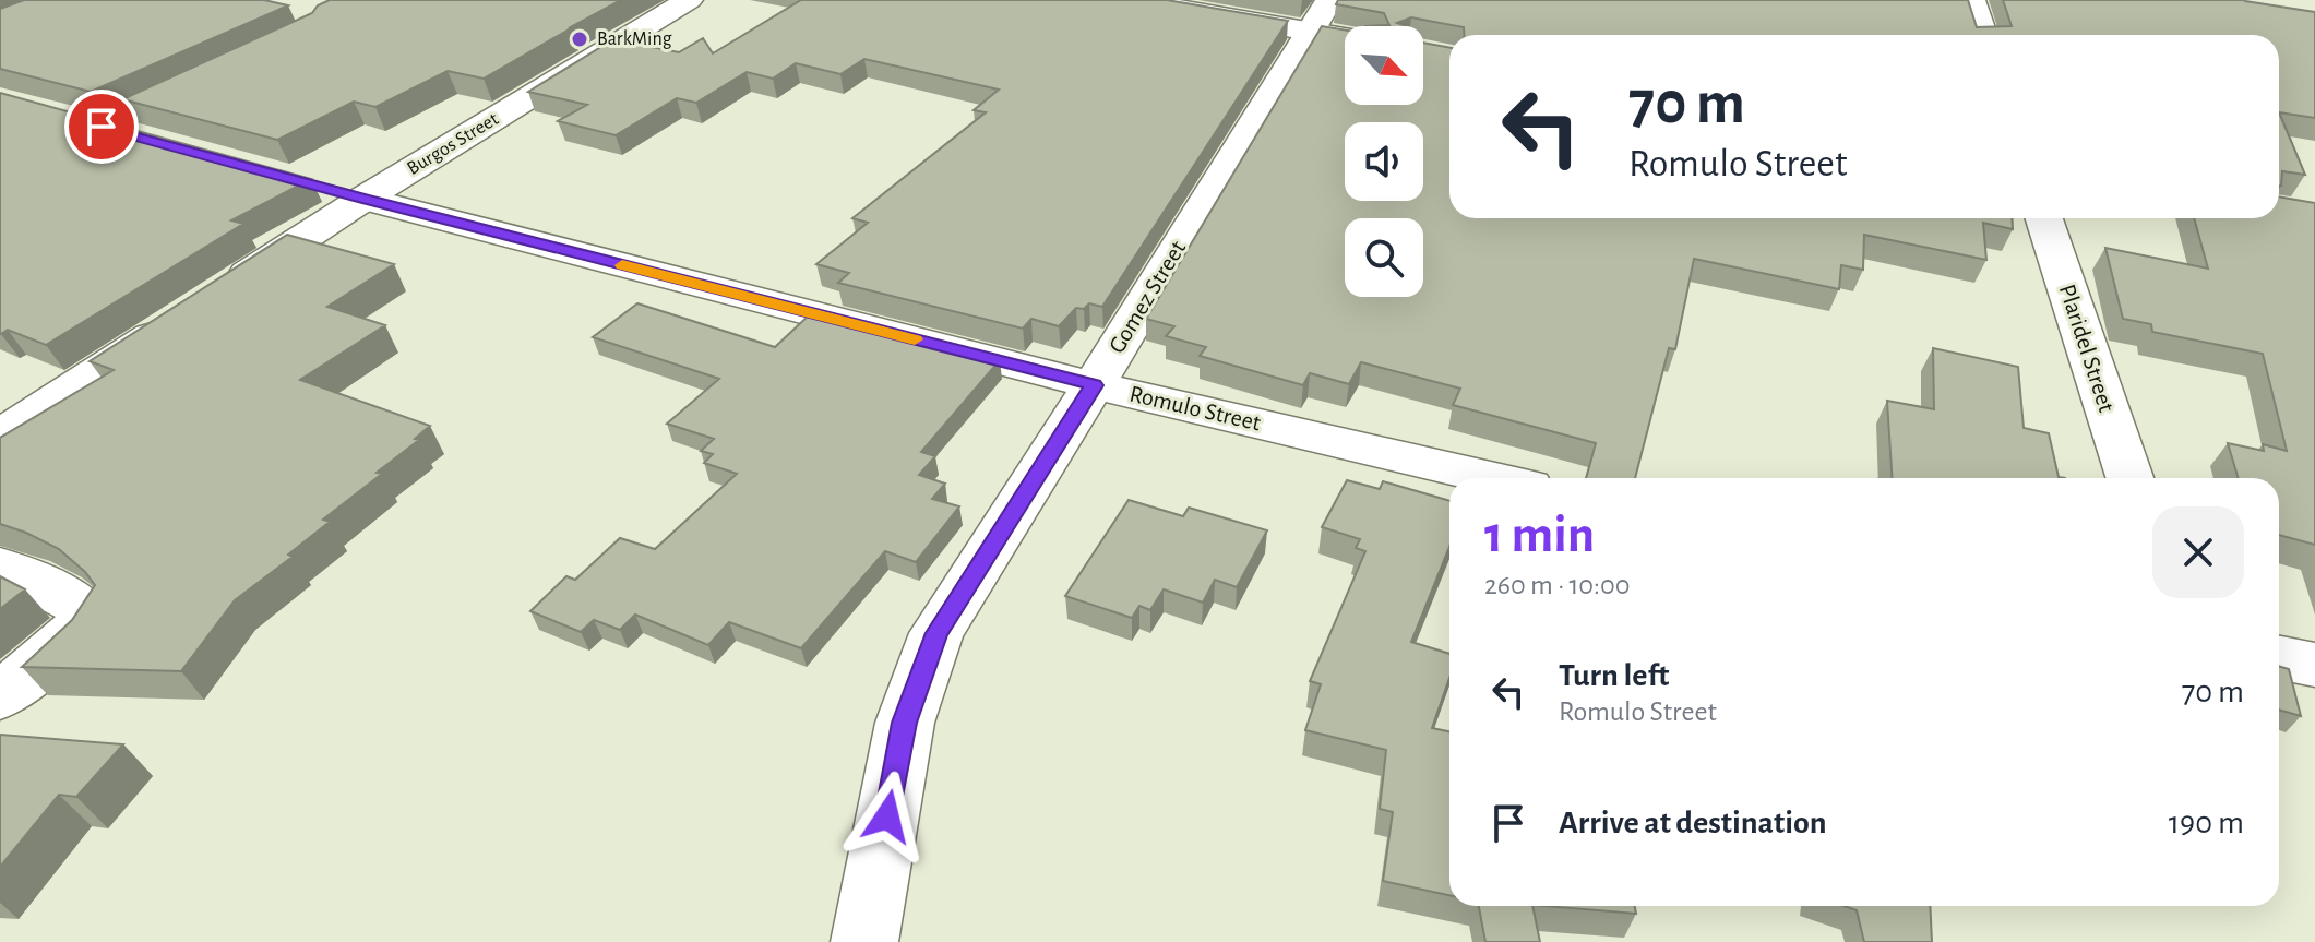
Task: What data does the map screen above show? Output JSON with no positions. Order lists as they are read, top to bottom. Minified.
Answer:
{"streets":{"street":["Burgos Street","Gomez Street","Plaridel Street","Romulo Street"]},"crossings":[["Burgos Street","Romulo Street"],["Gomez Street","Romulo Street"]],"places":["BarkMing"],"north":"bottom right","page":{"turn":["70 m","Romulo Street"],"heading":["1 min","260 m · 10:00"],"list":[{"name":"Turn left","note":"Romulo Street","value":"70 m"},{"name":"Arrive at destination","value":"190 m"}]}}
